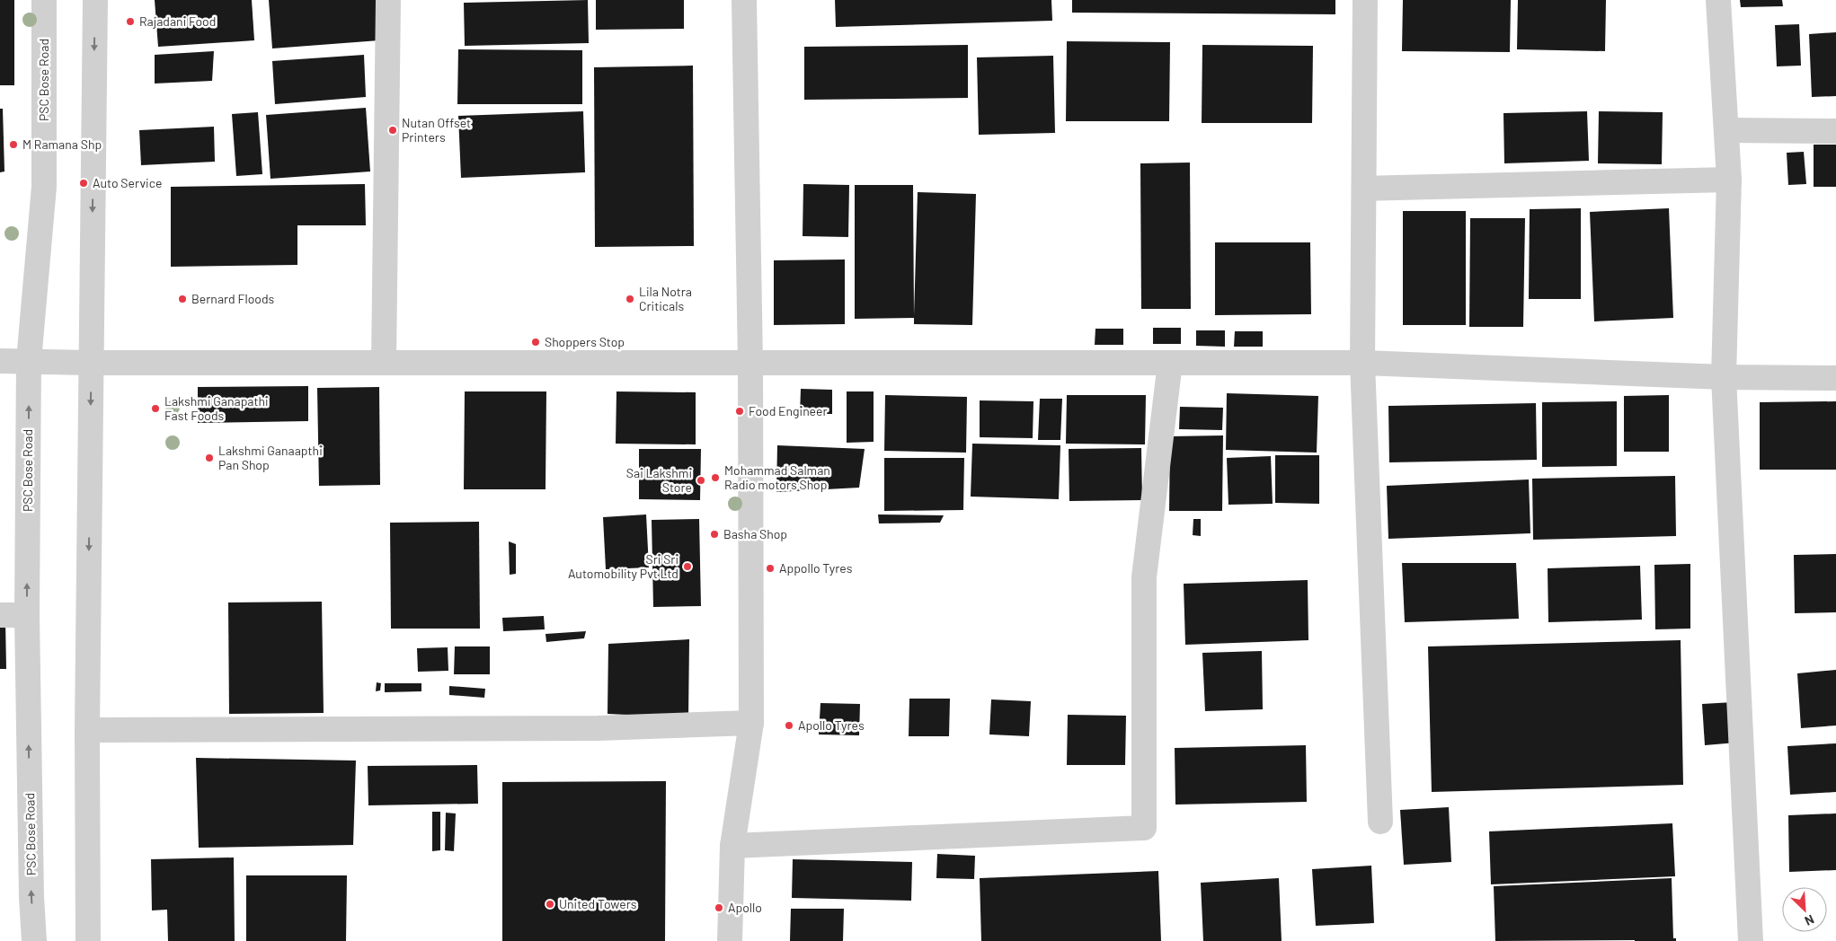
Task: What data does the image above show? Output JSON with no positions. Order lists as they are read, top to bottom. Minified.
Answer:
{"streets":{"street":["PSC Bose Road"]},"places":["Rajadani Food","Nutan Offset Printers","M Ramana Shp","Auto Service","Bernard Floods","Lila Notra Criticals","Shoppers Stop","Lakshmi Ganapathi Fast Foods","Food Engineer","Lakshmi Ganaapthi Pan Shop","Mohammad Salman Radio motors Shop","Sai Lakshmi Store","Basha Shop","Sri Sri Automobility Pvt Ltd","Appollo Tyres","Apollo Tyres","United Towers","Apollo"],"north":"bottom right"}
